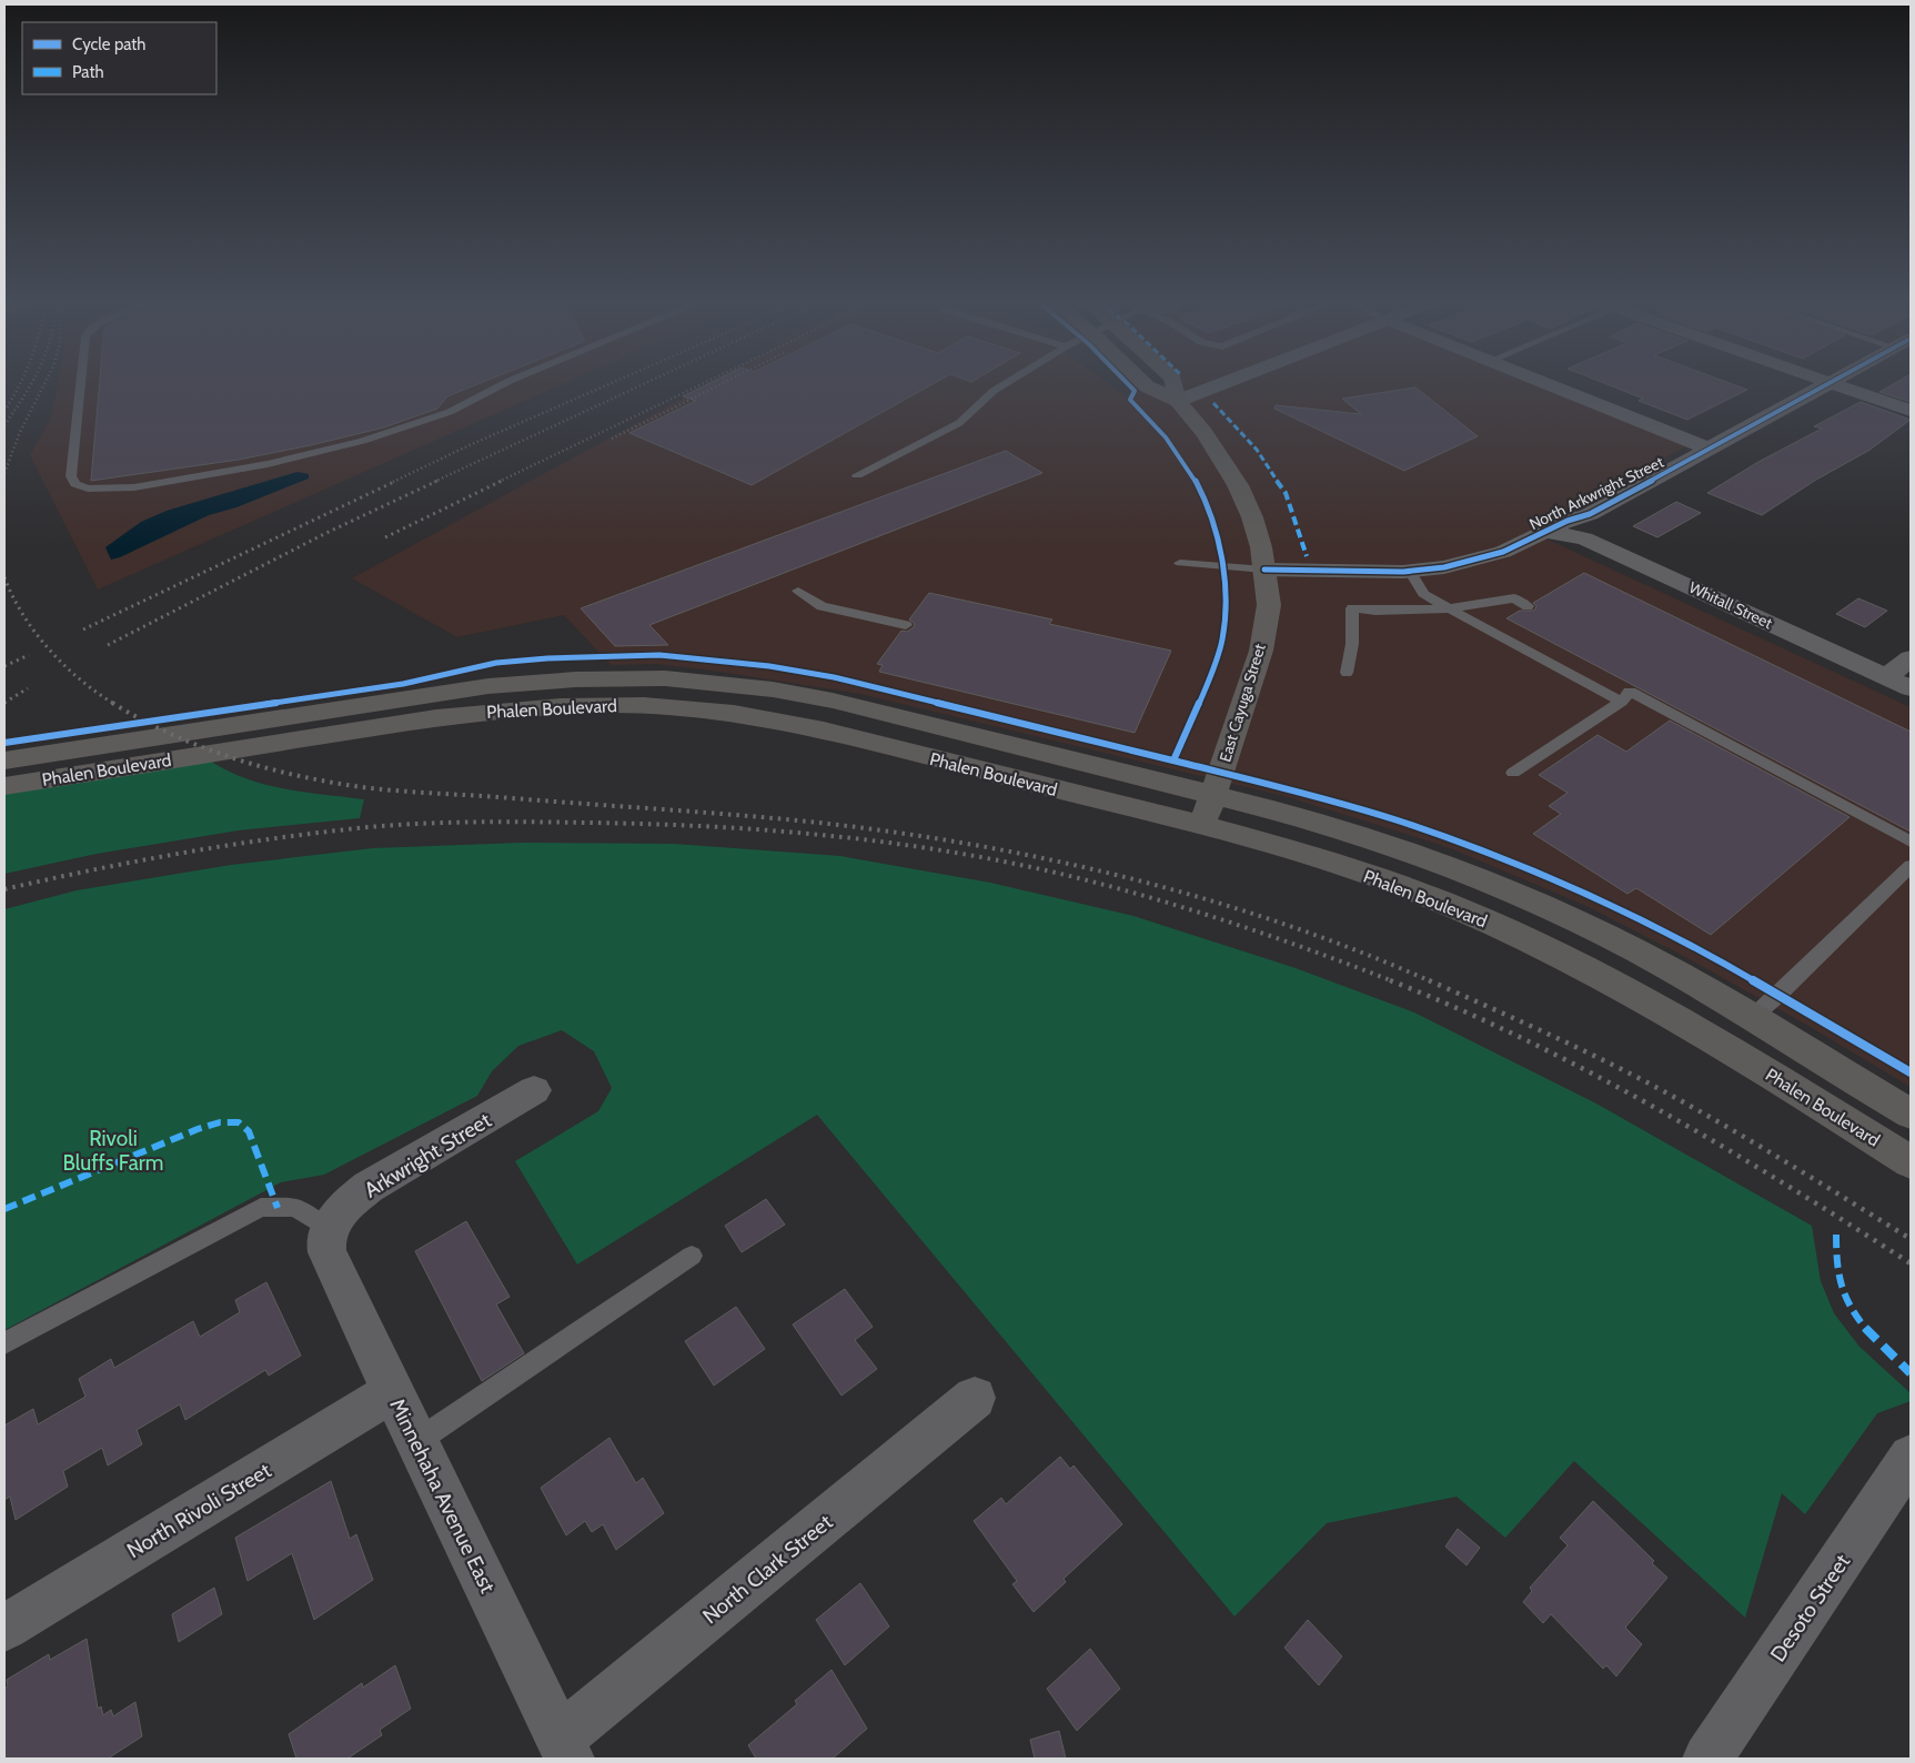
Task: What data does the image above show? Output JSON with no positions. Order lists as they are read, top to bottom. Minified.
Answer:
{"streets":{"main road":["East Cayuga Street","Phalen Boulevard"],"street":["North Arkwright Street","Whitall Street","Arkwright Street","Minnehaha Avenue East","North Rivoli Street","North Clark Street","Desoto Street"]},"crossings":[["North Arkwright Street","Whitall Street"],["North Arkwright Street","East Cayuga Street"],["East Cayuga Street","Phalen Boulevard"],["Arkwright Street","Minnehaha Avenue East"],["Minnehaha Avenue East","North Rivoli Street"],["Minnehaha Avenue East","North Clark Street"]],"parks":["Rivoli Bluffs Farm"],"legend":["Cycle path","Path"]}
